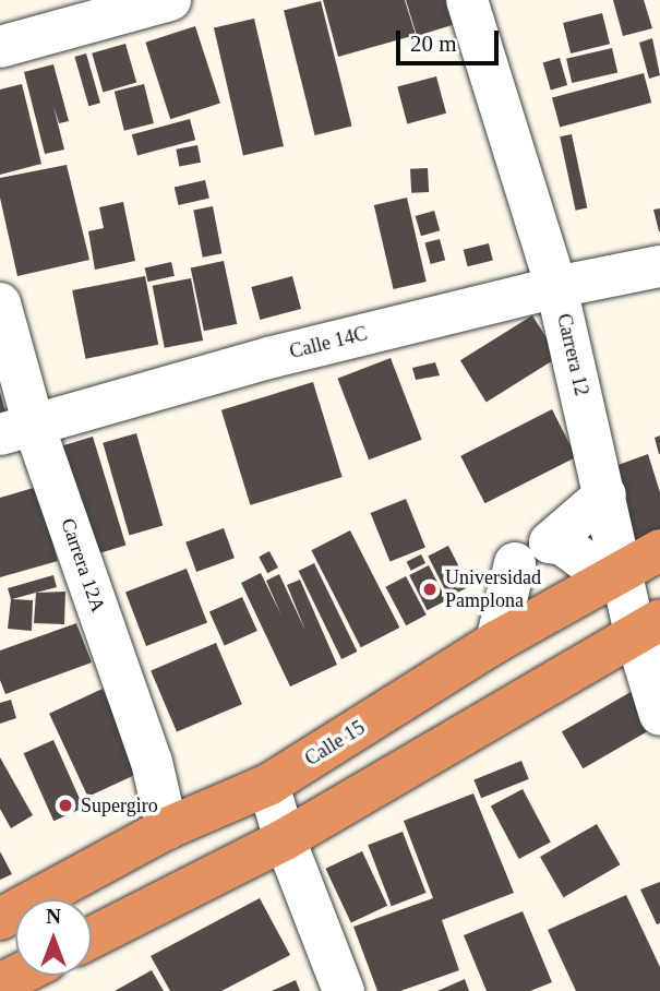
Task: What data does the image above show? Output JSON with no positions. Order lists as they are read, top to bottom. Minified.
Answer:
{"streets":{"highway":["Calle 15"],"street":["Calle 14C","Carrera 12","Carrera 12A"]},"crossings":[["Calle 14C","Carrera 12"],["Calle 14C","Carrera 12A"],["Carrera 12","Calle 15"],["Carrera 12A","Calle 15"]],"places":["Universidad Pamplona","Supergiro"],"scale_bar":"20 m","north":"top"}
